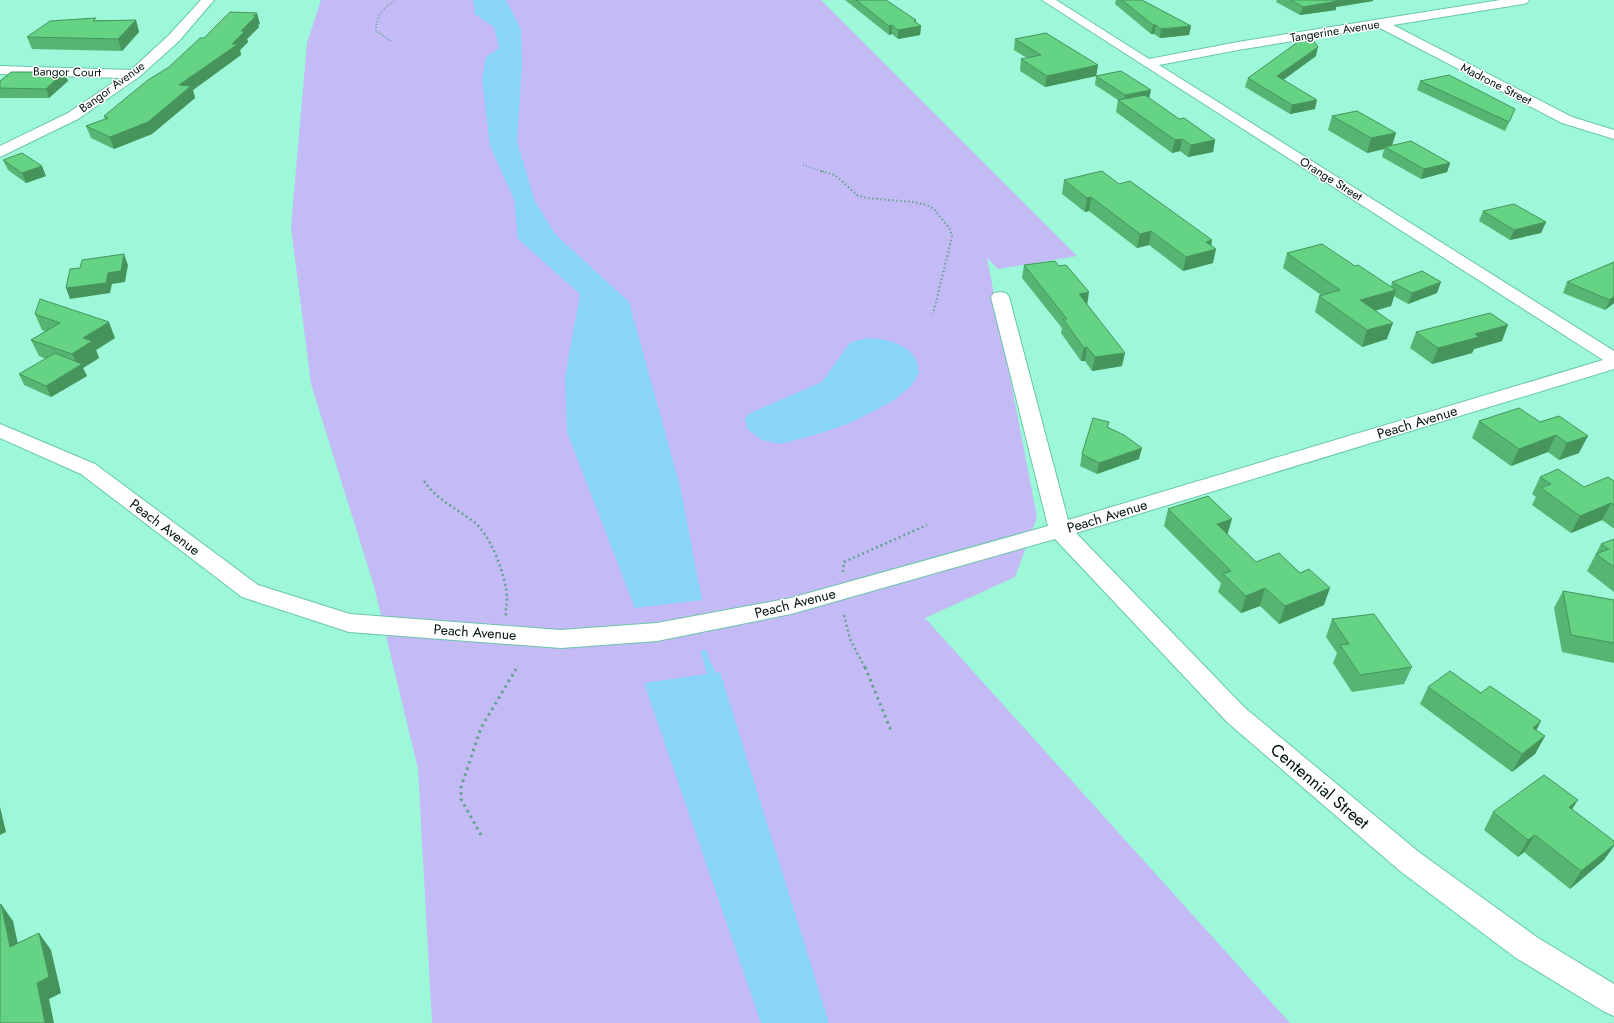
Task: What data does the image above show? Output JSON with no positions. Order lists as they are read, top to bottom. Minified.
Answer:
{"streets":{"street":["Tangerine Avenue","Bangor Court","Madrone Street","Bangor Avenue","Orange Street","Peach Avenue","Centennial Street"]},"crossings":[["Tangerine Avenue","Madrone Street"],["Tangerine Avenue","Orange Street"],["Bangor Court","Bangor Avenue"],["Peach Avenue","Centennial Street"]]}
